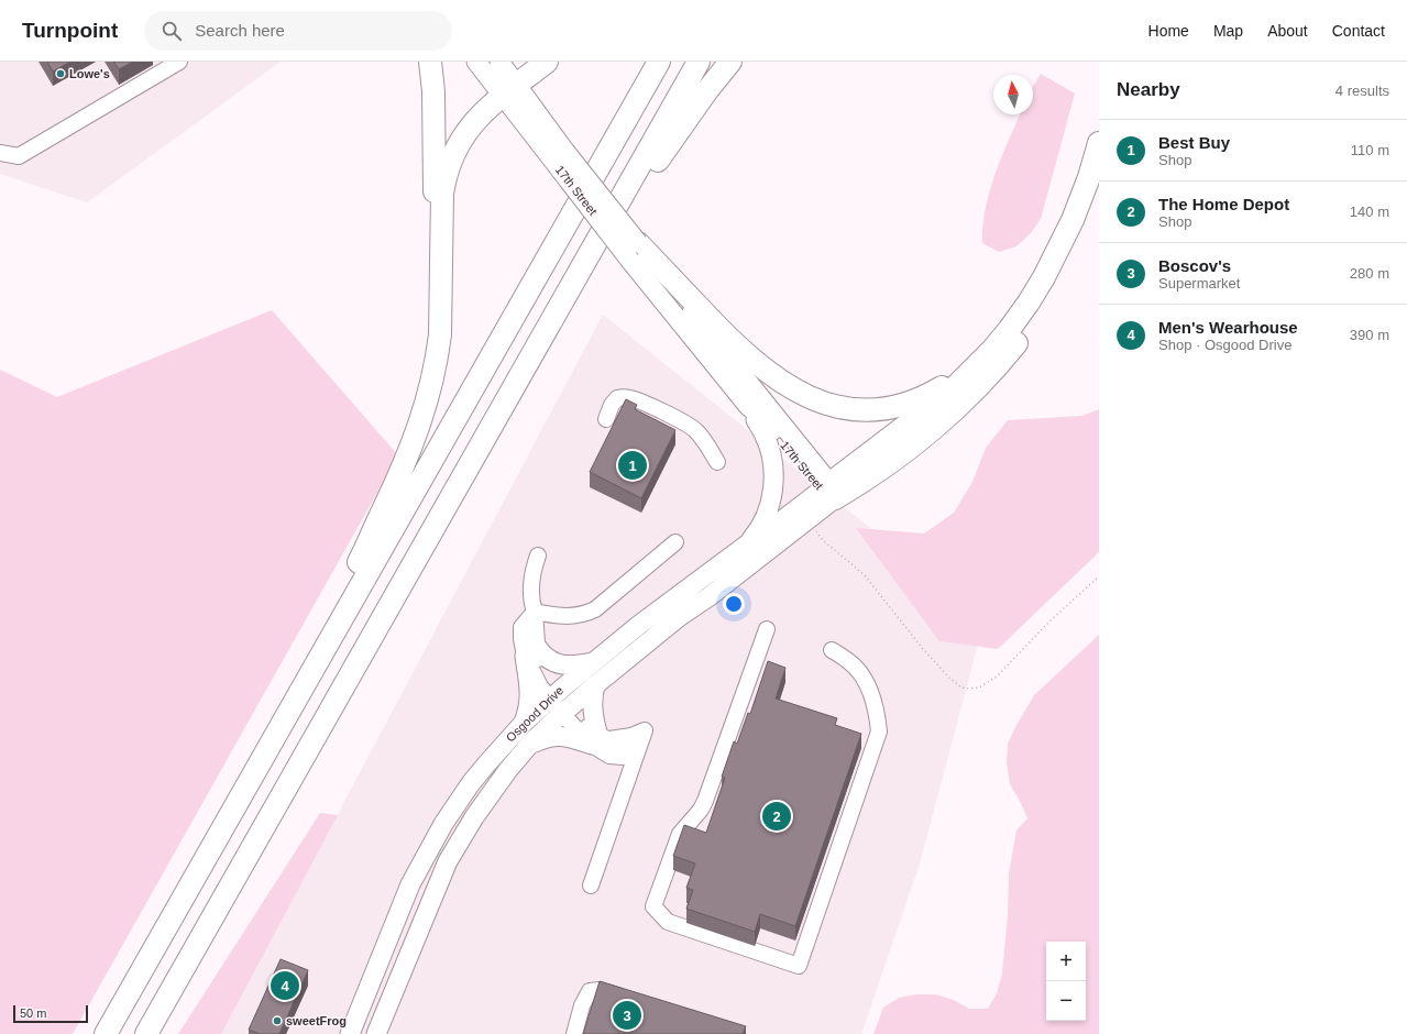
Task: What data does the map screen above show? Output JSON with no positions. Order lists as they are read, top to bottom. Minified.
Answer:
{"streets":{"main road":["17th Street","Osgood Drive"]},"crossings":[["17th Street","Osgood Drive"]],"places":["Lowe's","sweetFrog"],"scale_bar":"50 m","north":"top","page":{"header":"Turnpoint","search":"Search here","nav":["Home","Map","About","Contact"],"heading":["Nearby","4 results"],"list":[{"mark":"1","name":"Best Buy","note":"Shop","value":"110 m"},{"mark":"2","name":"The Home Depot","note":"Shop","value":"140 m"},{"mark":"3","name":"Boscov's","note":"Supermarket","value":"280 m"},{"mark":"4","name":"Men's Wearhouse","note":"Shop · Osgood Drive","value":"390 m"}],"pins":["1","2","4","3"],"map_buttons":["+","−"],"scale":"50 m"}}
